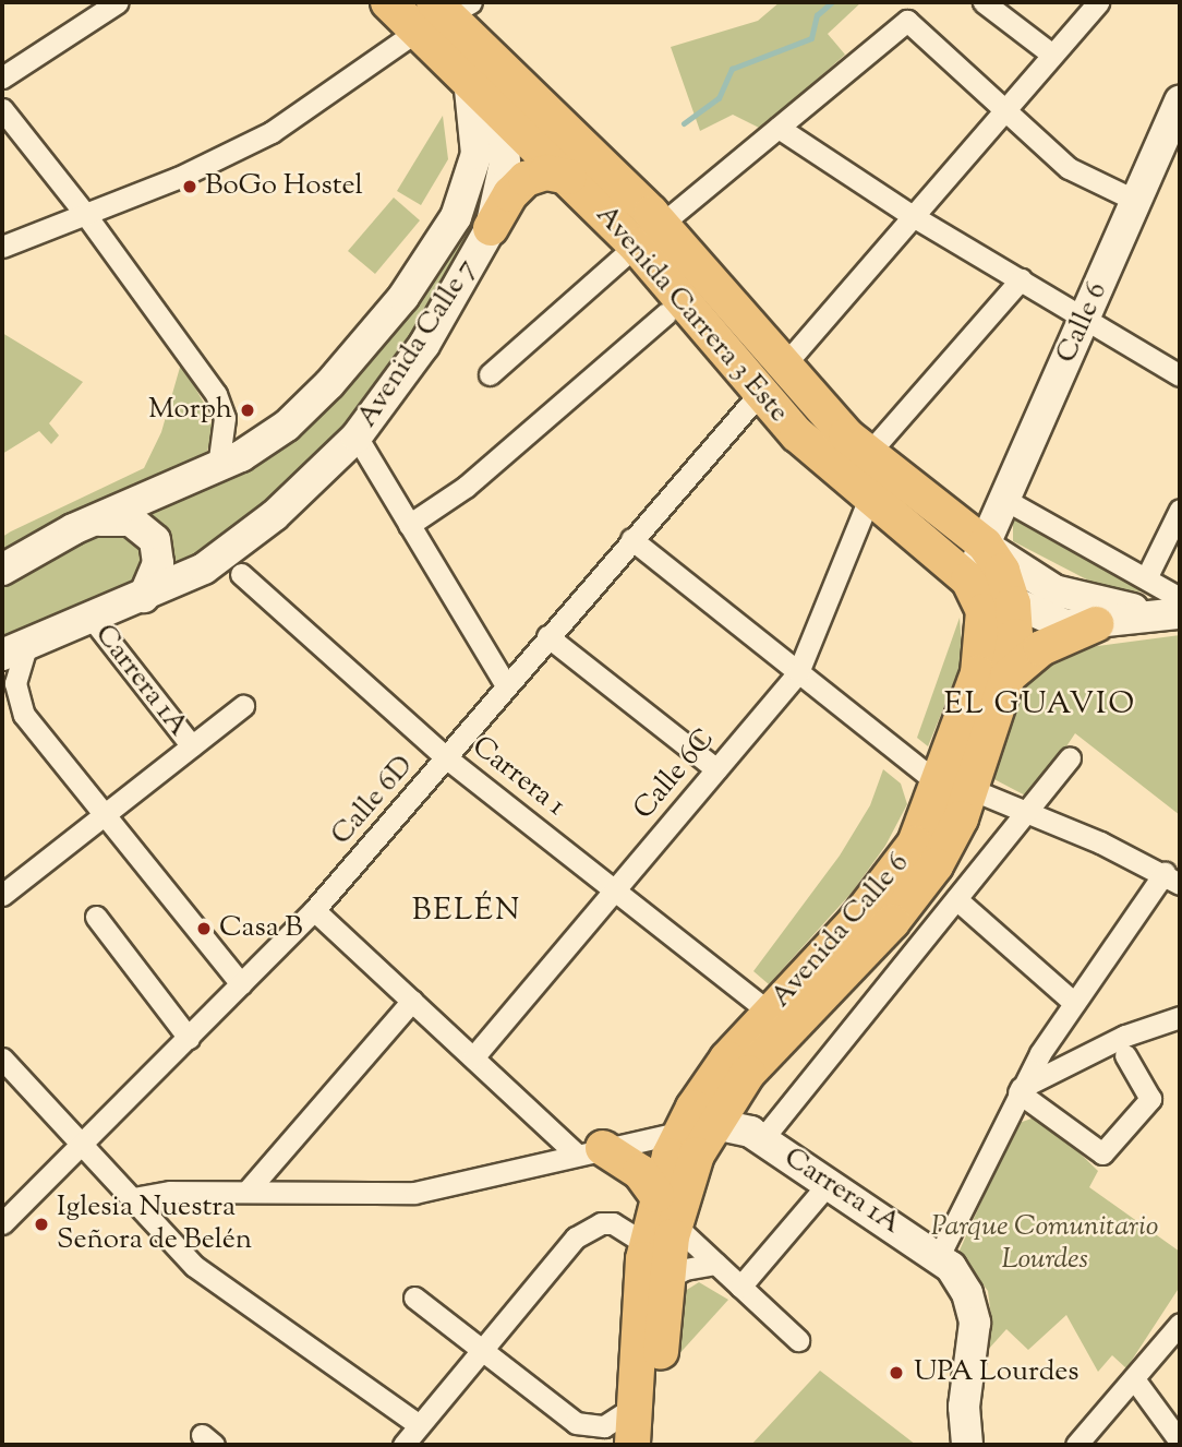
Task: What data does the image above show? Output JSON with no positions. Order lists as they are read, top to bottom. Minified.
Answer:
{"streets":{"main road":["Avenida Carrera 3 Este","Avenida Calle 6"],"street":["Calle 6","Avenida Calle 7","Carrera 1A","Calle 6C","Carrera 1","Calle 6D"]},"crossings":[["Avenida Carrera 3 Este","Calle 6"],["Avenida Carrera 3 Este","Avenida Calle 7"],["Avenida Carrera 3 Este","Calle 6C"],["Avenida Carrera 3 Este","Calle 6D"],["Avenida Carrera 3 Este","Avenida Calle 6"],["Calle 6","Avenida Calle 6"],["Avenida Calle 7","Carrera 1A"],["Carrera 1A","Avenida Calle 6"],["Calle 6C","Carrera 1"],["Carrera 1","Calle 6D"],["Carrera 1","Avenida Calle 6"]],"districts":["EL GUAVIO","BELÉN"],"parks":["Parque Comunitario Lourdes"],"places":["BoGo Hostel","Morph","Casa B","Iglesia Nuestra Señora de Belén","UPA Lourdes"]}
